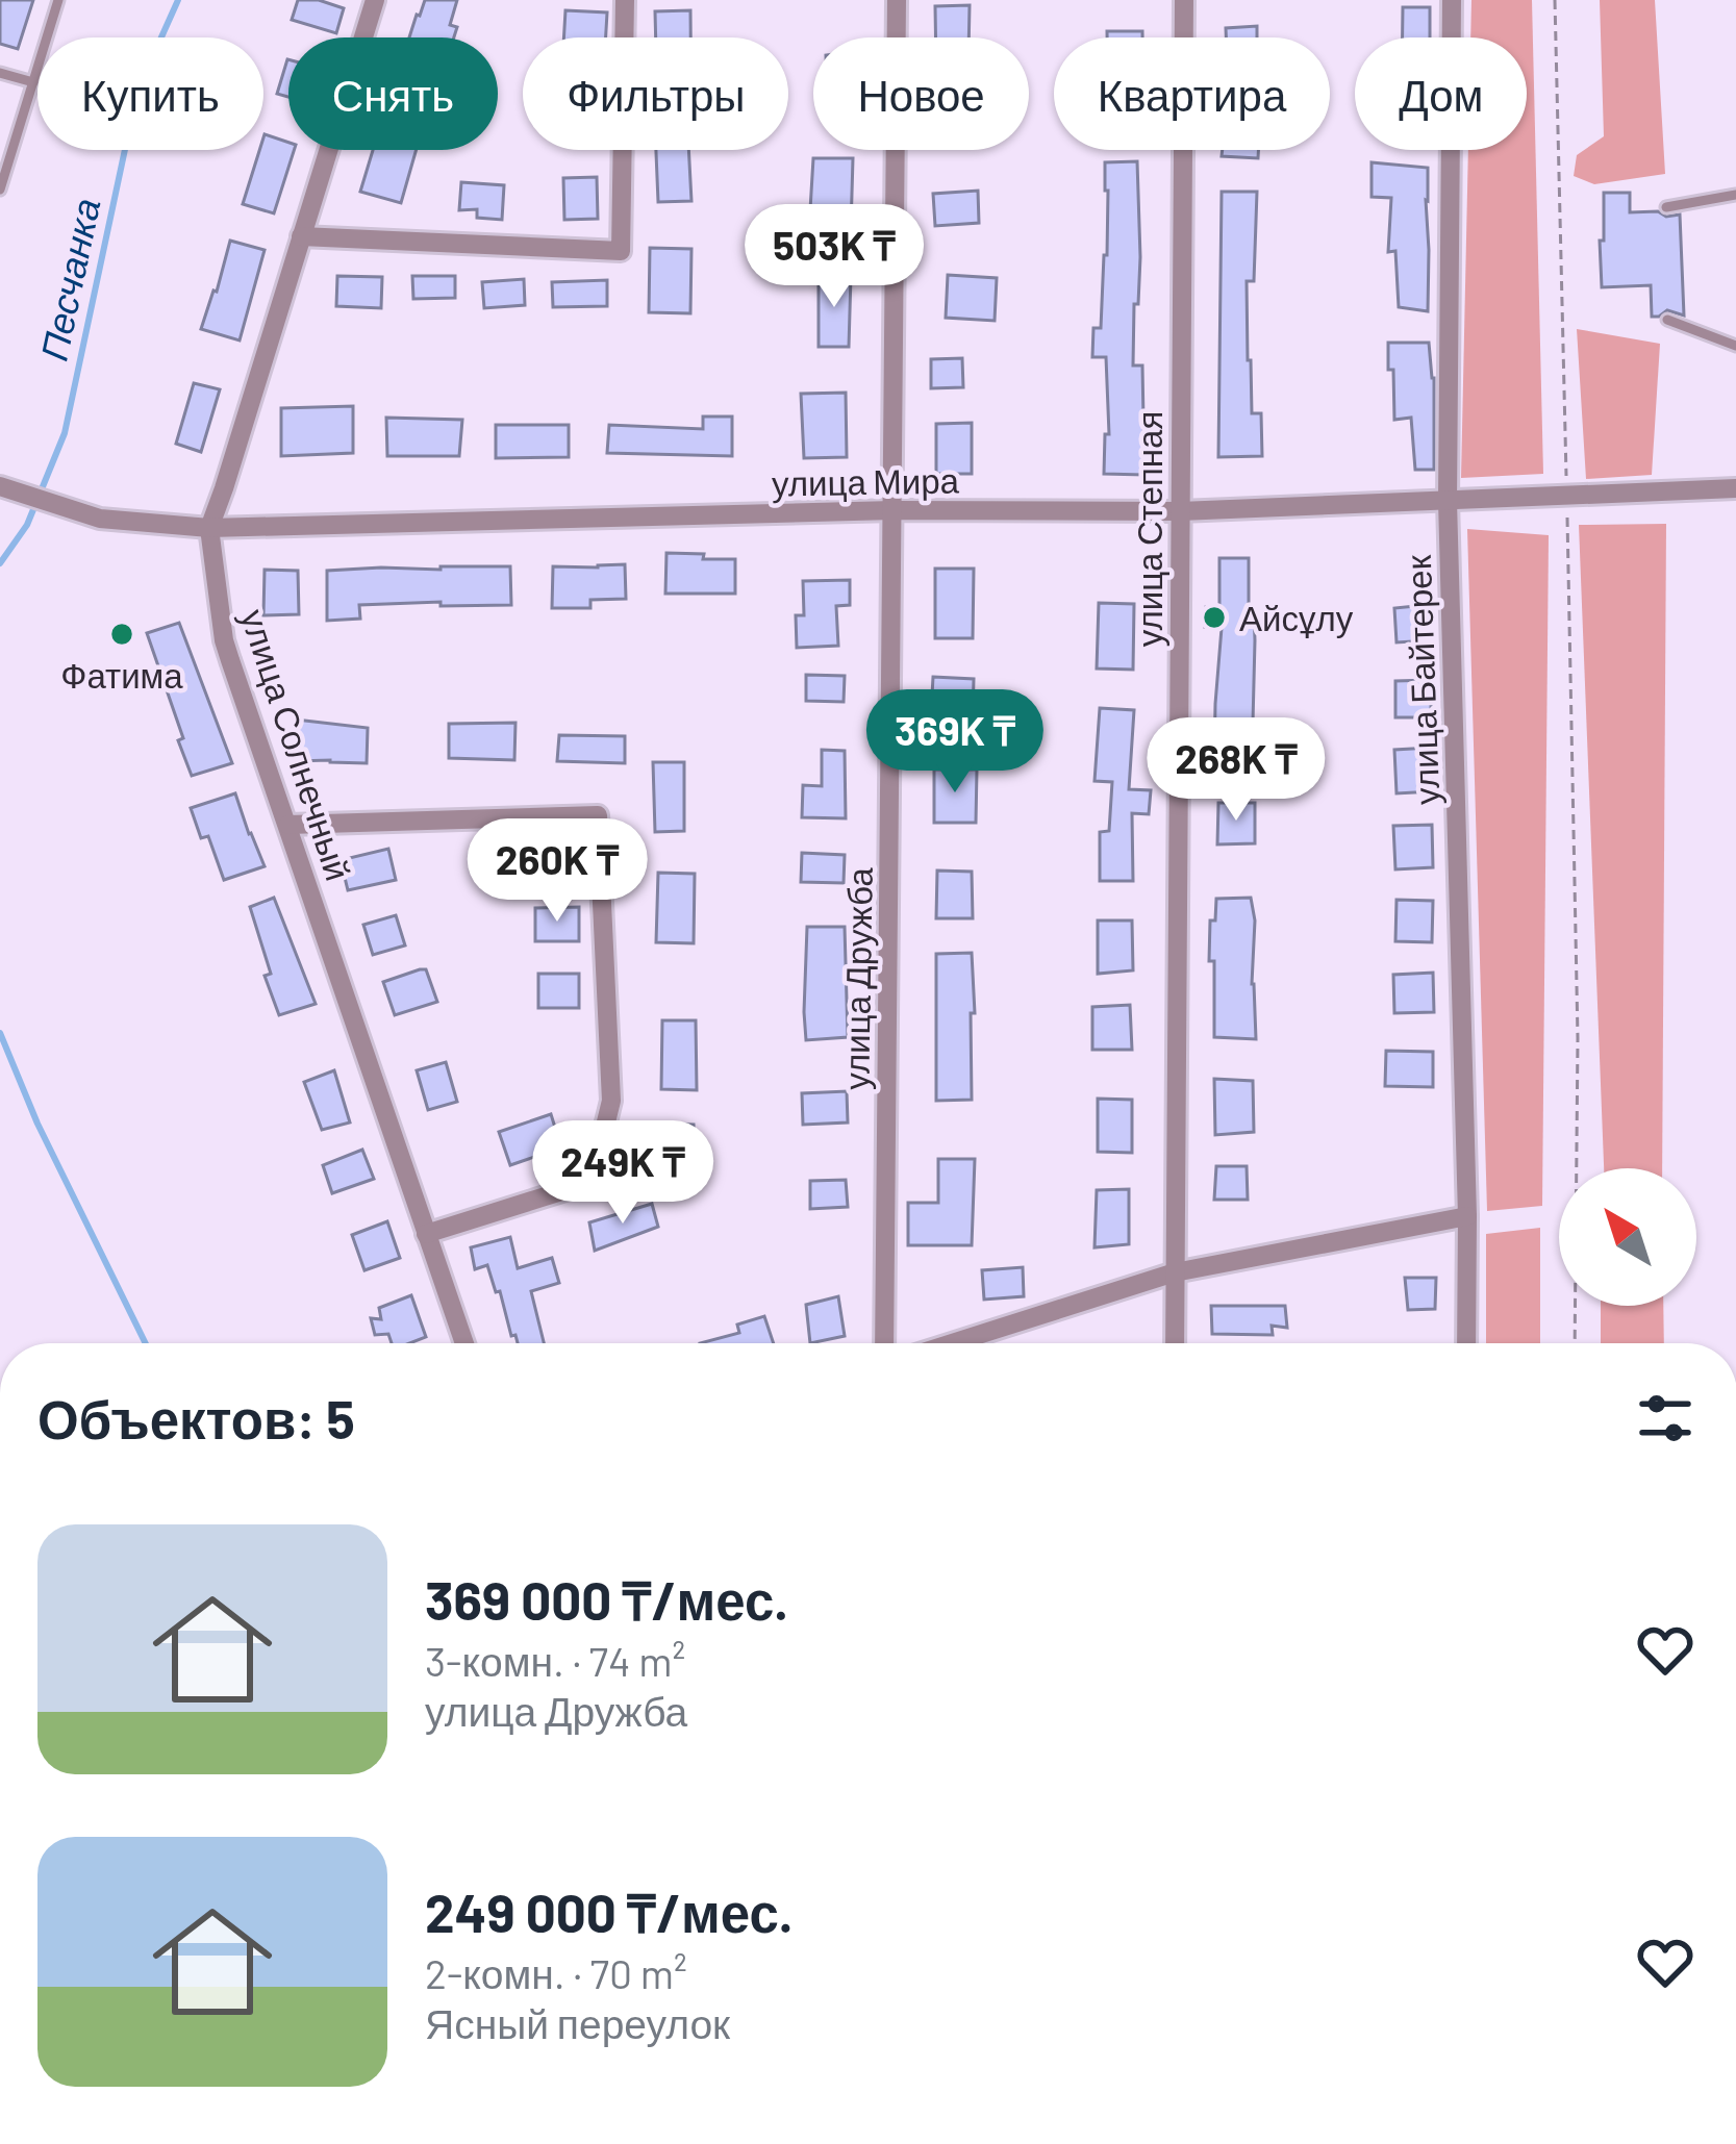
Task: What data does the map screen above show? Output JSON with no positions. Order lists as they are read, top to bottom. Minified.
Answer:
{"streets":{"street":["улица Мира","улица Степная","улица Байтерек","улица Солнечный","улица Дружба"]},"crossings":[["улица Мира","улица Степная"],["улица Мира","улица Байтерек"],["улица Мира","улица Солнечный"],["улица Мира","улица Дружба"]],"water":["Песчанка"],"places":["Айсұлу","Фатима"],"north":"top left","page":{"chip":["Купить","Снять","Фильтры","Новое","Квартира","Дом"],"price":["503K ₸","369K ₸","268K ₸","260K ₸","249K ₸"],"heading":"Объектов: 5","list":[{"name":"369 000 ₸/мес.","note":"3-комн. · 74 m² · улица Дружба"},{"name":"249 000 ₸/мес.","note":"2-комн. · 70 m² · Ясный переулок"}]}}
